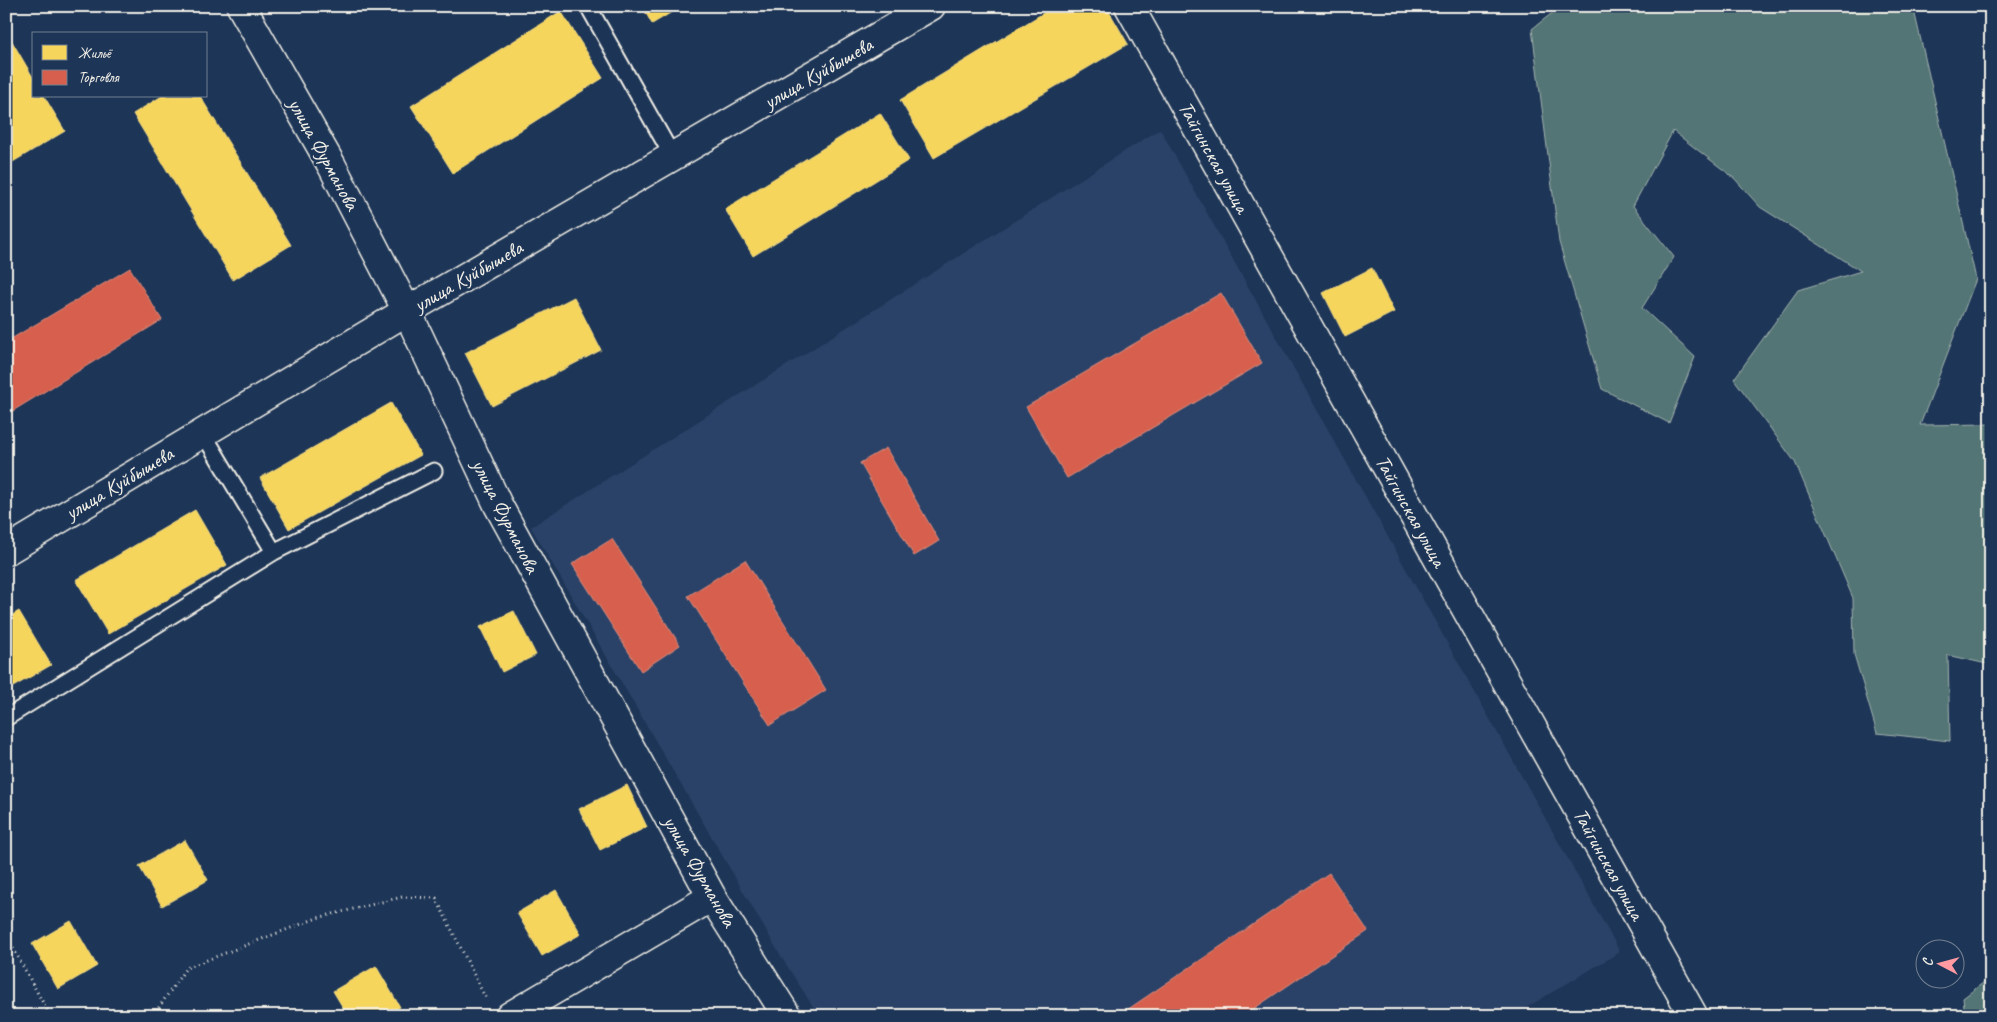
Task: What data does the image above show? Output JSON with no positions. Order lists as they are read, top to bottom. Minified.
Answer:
{"streets":{"street":["улица Куйбышева","улица Фурманова","Тайгинская улица"]},"crossings":[["улица Куйбышева","улица Фурманова"]],"legend":["Жильё","Торговля"],"north":"left"}
